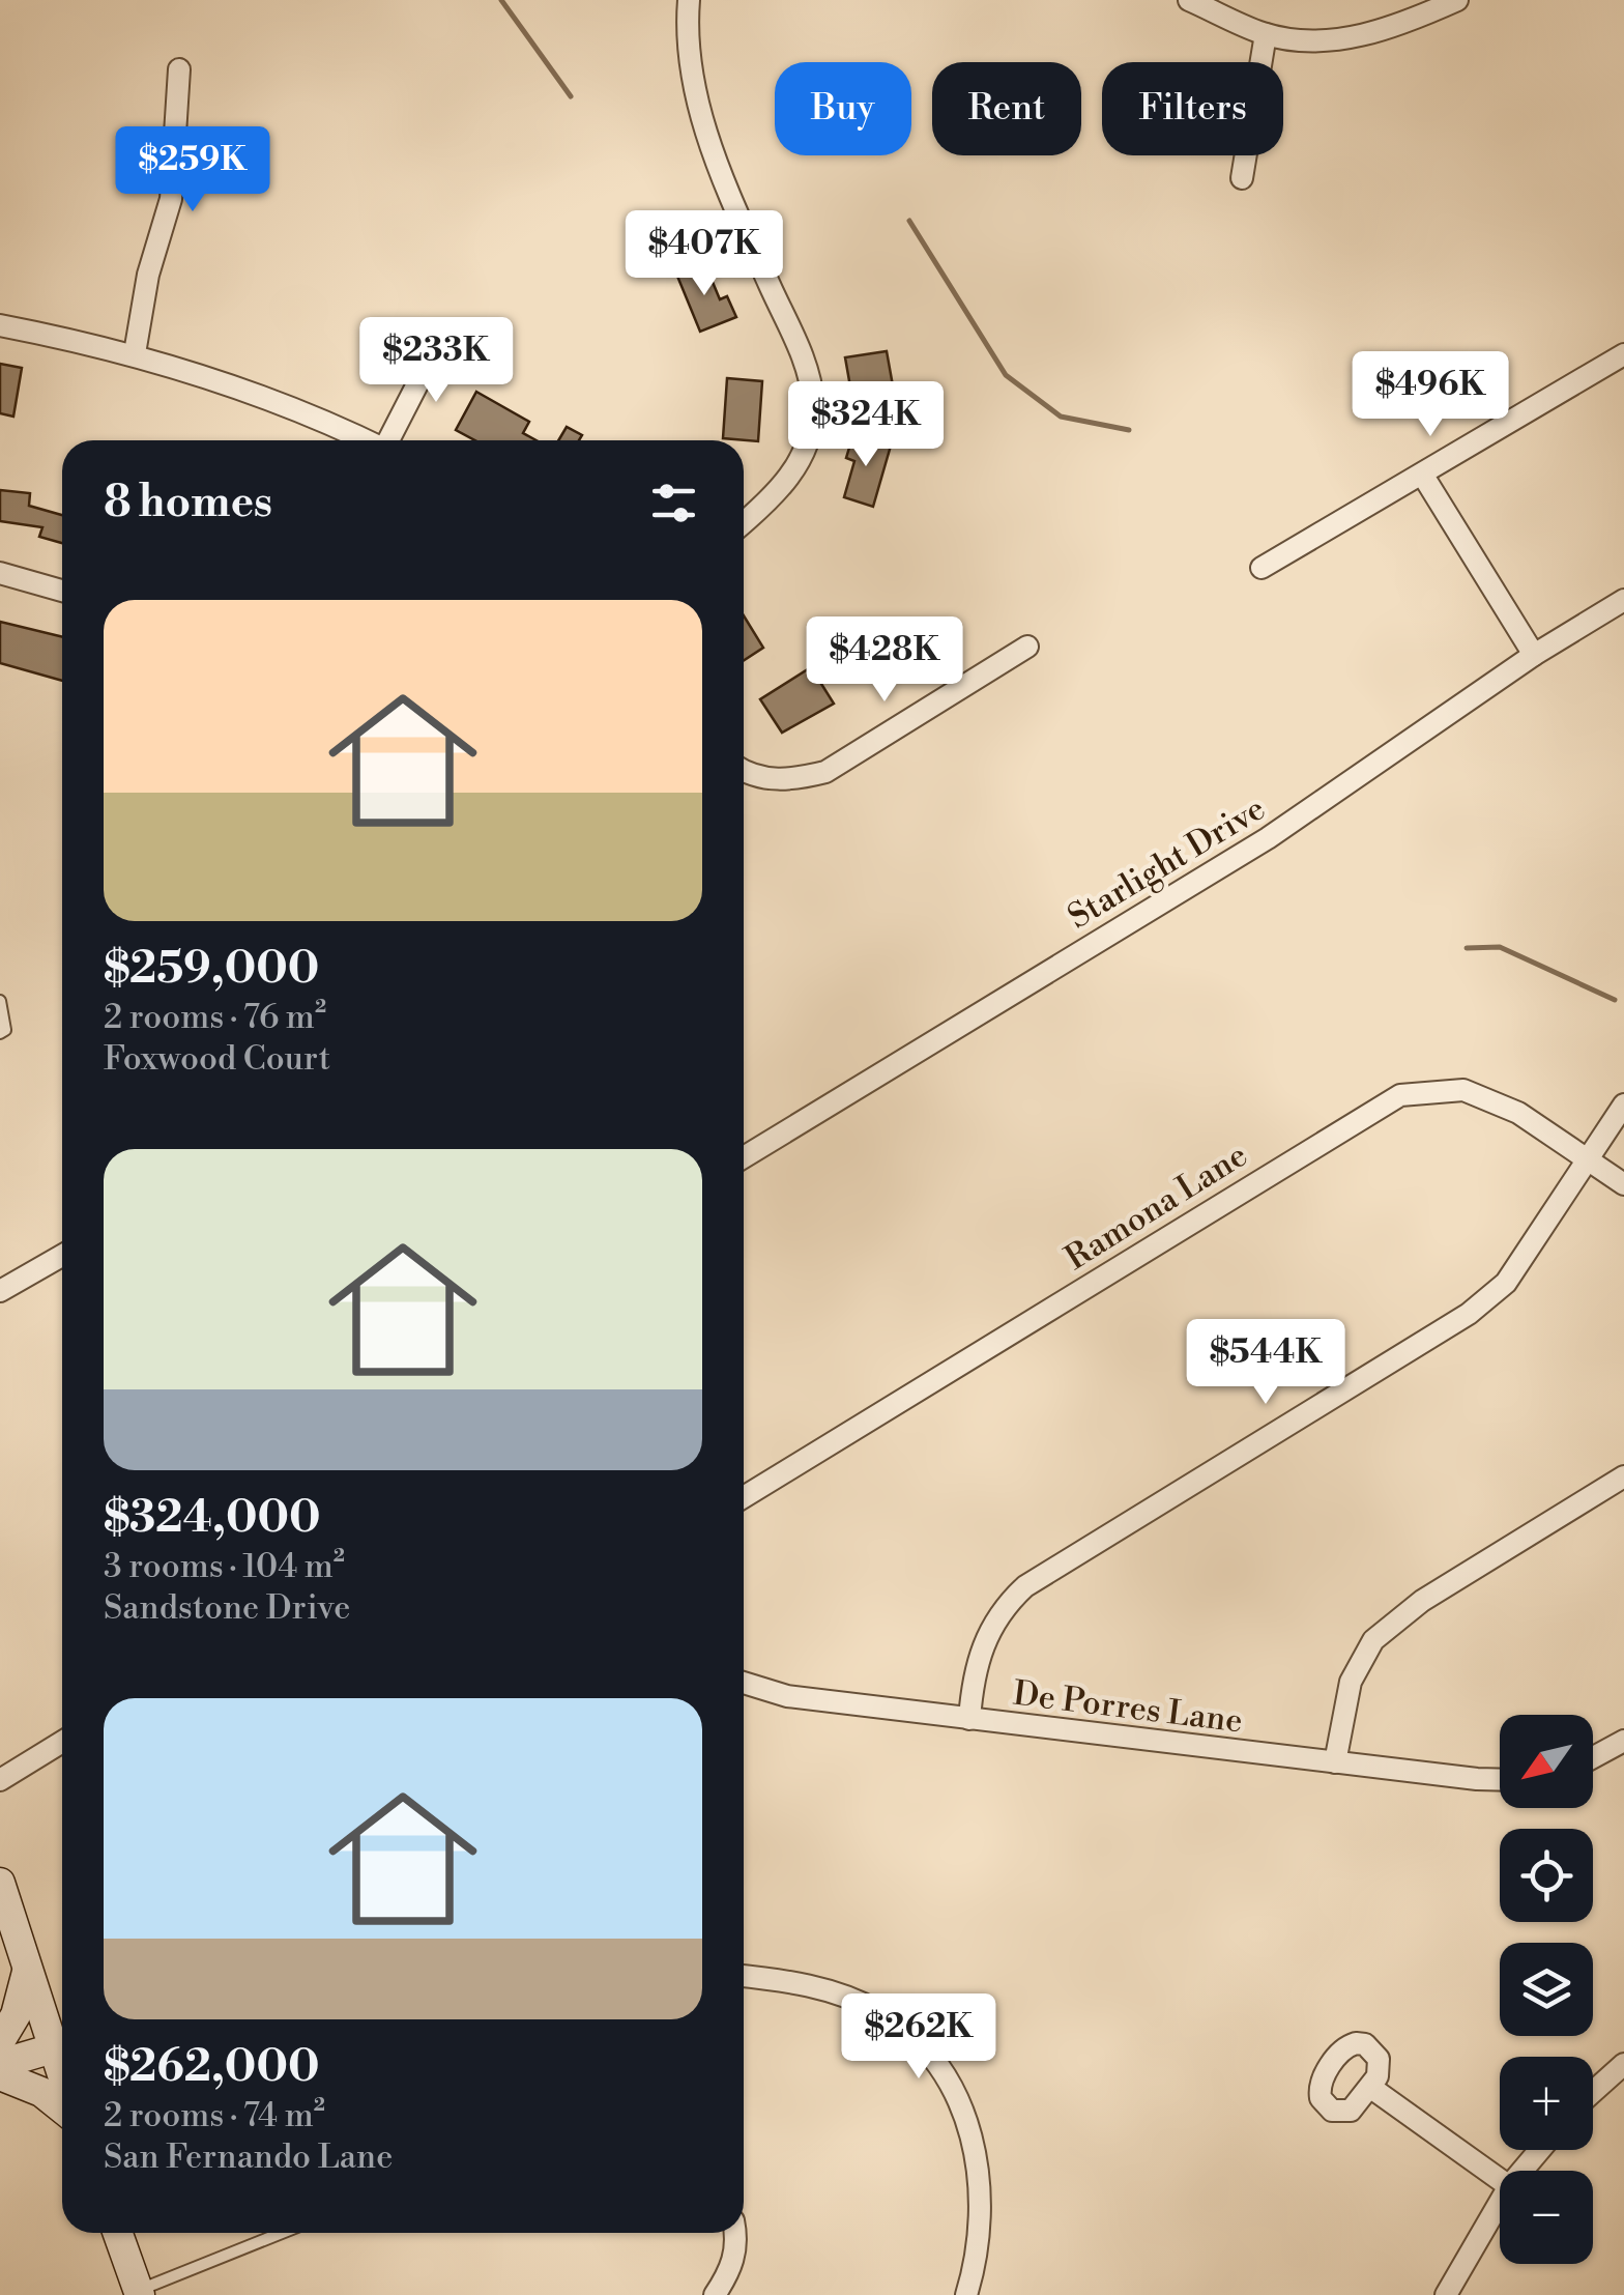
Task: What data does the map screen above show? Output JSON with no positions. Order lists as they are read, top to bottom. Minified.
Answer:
{"streets":{"street":["Starlight Drive","Ramona Lane","De Porres Lane"]},"north":"bottom left","page":{"chip":["Buy","Rent","Filters"],"price":["$259K","$407K","$233K","$496K","$324K","$428K","$544K","$262K"],"heading":"8 homes","list":[{"name":"$259,000","note":"2 rooms · 76 m² · Foxwood Court"},{"name":"$324,000","note":"3 rooms · 104 m² · Sandstone Drive"},{"name":"$262,000","note":"2 rooms · 74 m² · San Fernando Lane"}],"map_buttons":["+","−"]}}
